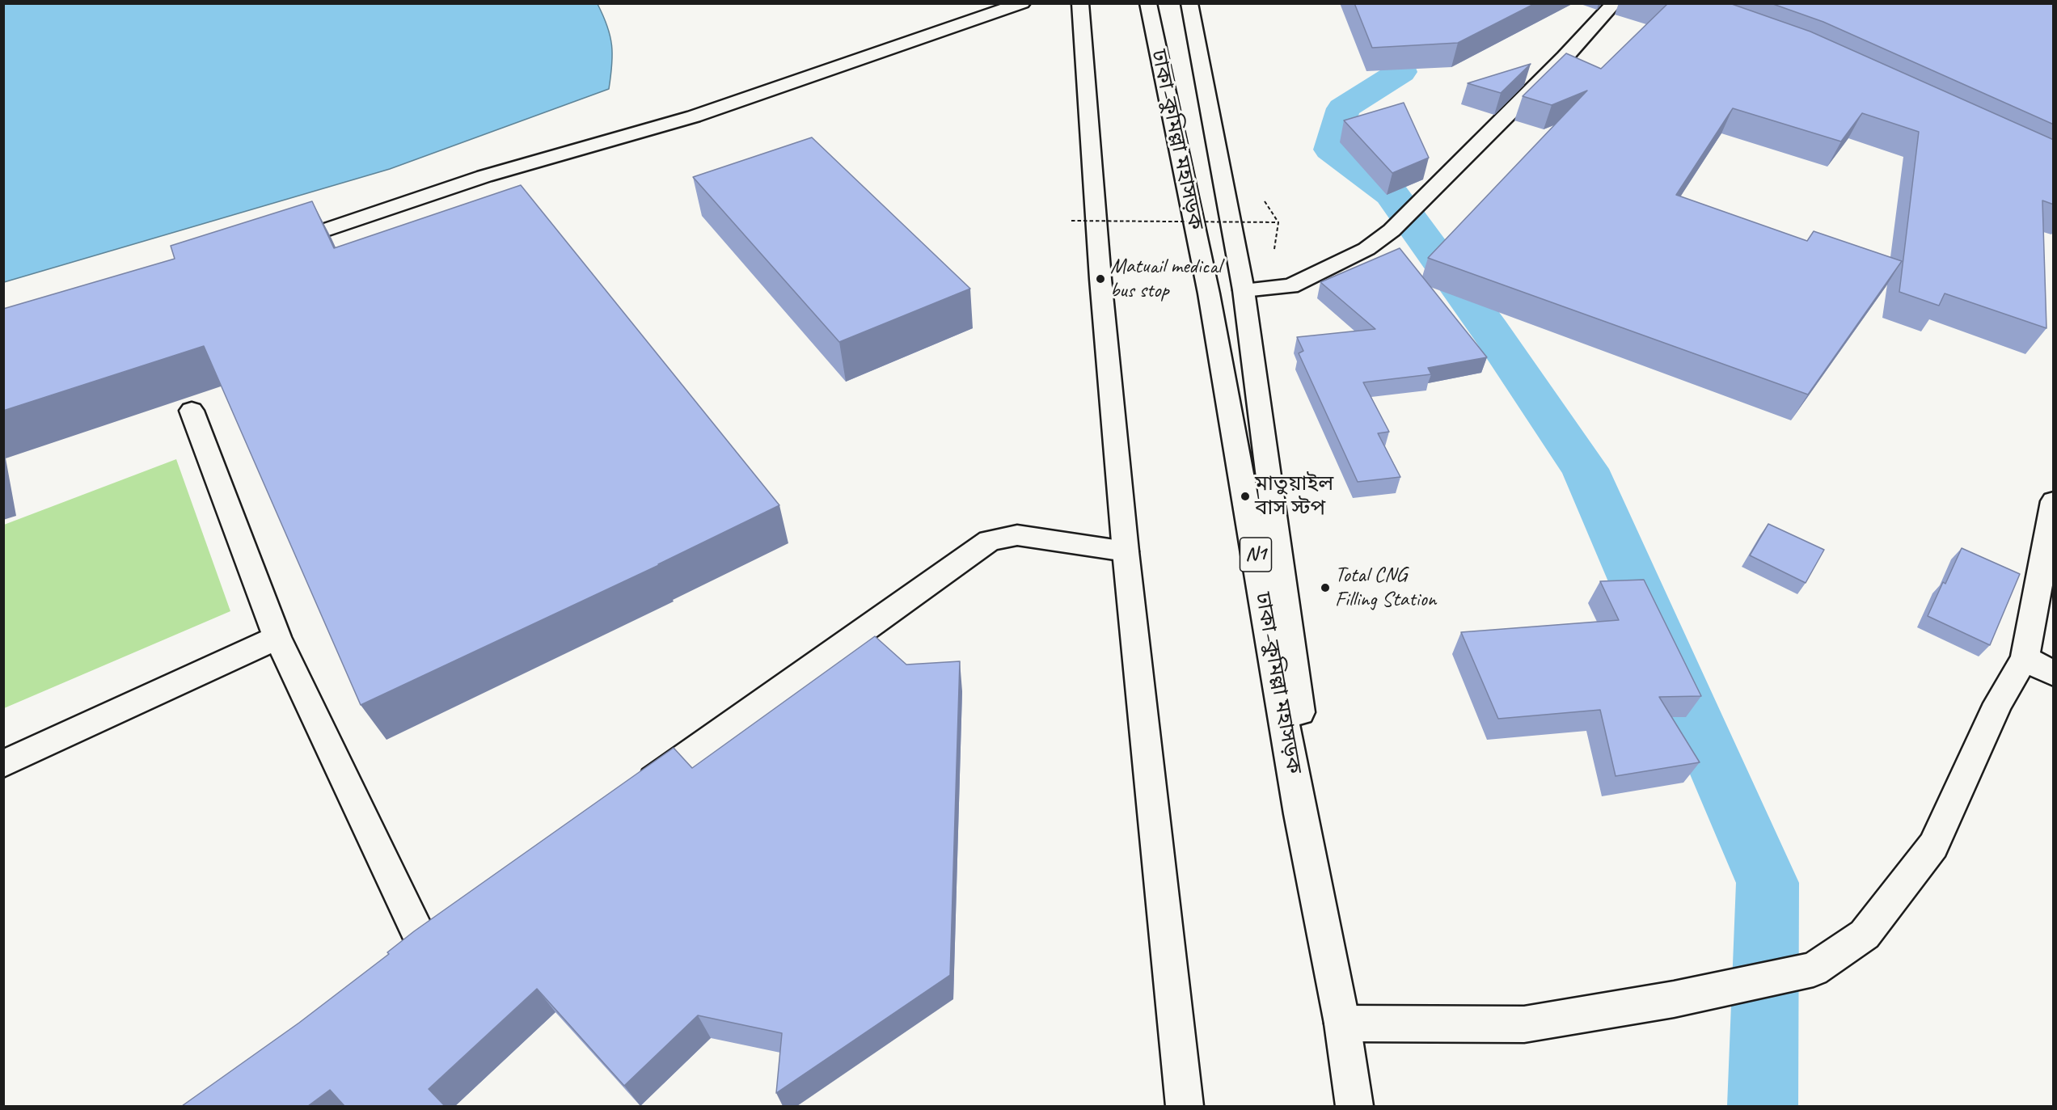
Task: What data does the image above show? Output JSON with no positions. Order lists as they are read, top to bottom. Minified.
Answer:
{"streets":{"main road":["ঢাকা–কুমিল্লা মহাসড়ক","N1"]},"places":["Matuail medical bus stop","মাতুয়াইল বাস স্টপ","Total CNG Filling Station"]}
